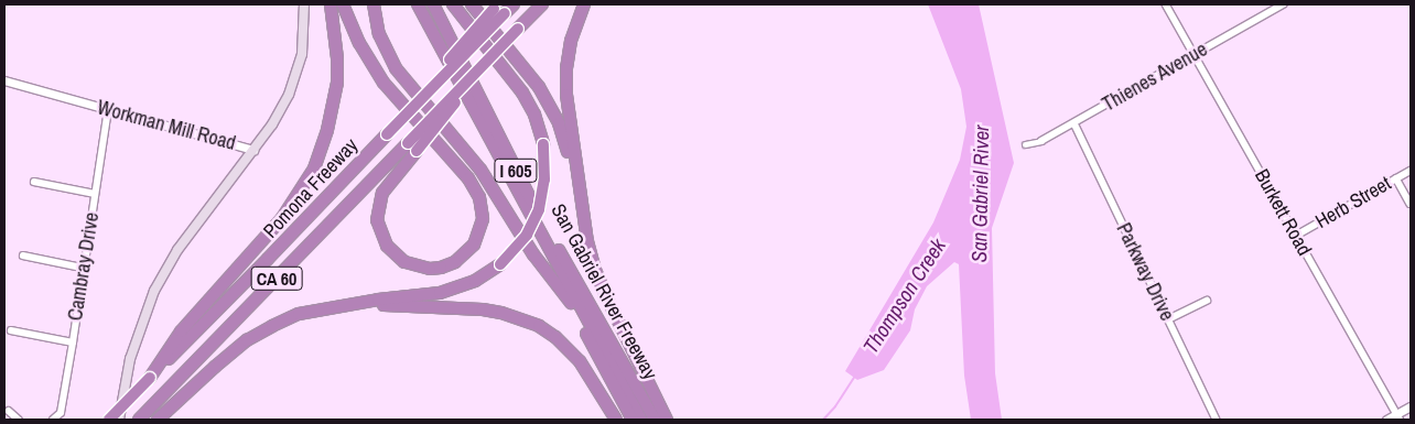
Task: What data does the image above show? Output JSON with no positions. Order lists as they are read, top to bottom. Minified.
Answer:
{"streets":{"highway":["I 605","Pomona Freeway","CA 60","San Gabriel River Freeway"],"main road":["Workman Mill Road"],"street":["Thienes Avenue","Herb Street","Burkett Road","Cambray Drive","Parkway Drive"]},"crossings":[["Thienes Avenue","Burkett Road"],["Thienes Avenue","Parkway Drive"],["Workman Mill Road","Cambray Drive"],["Herb Street","Burkett Road"]],"water":["San Gabriel River","Thompson Creek"]}
